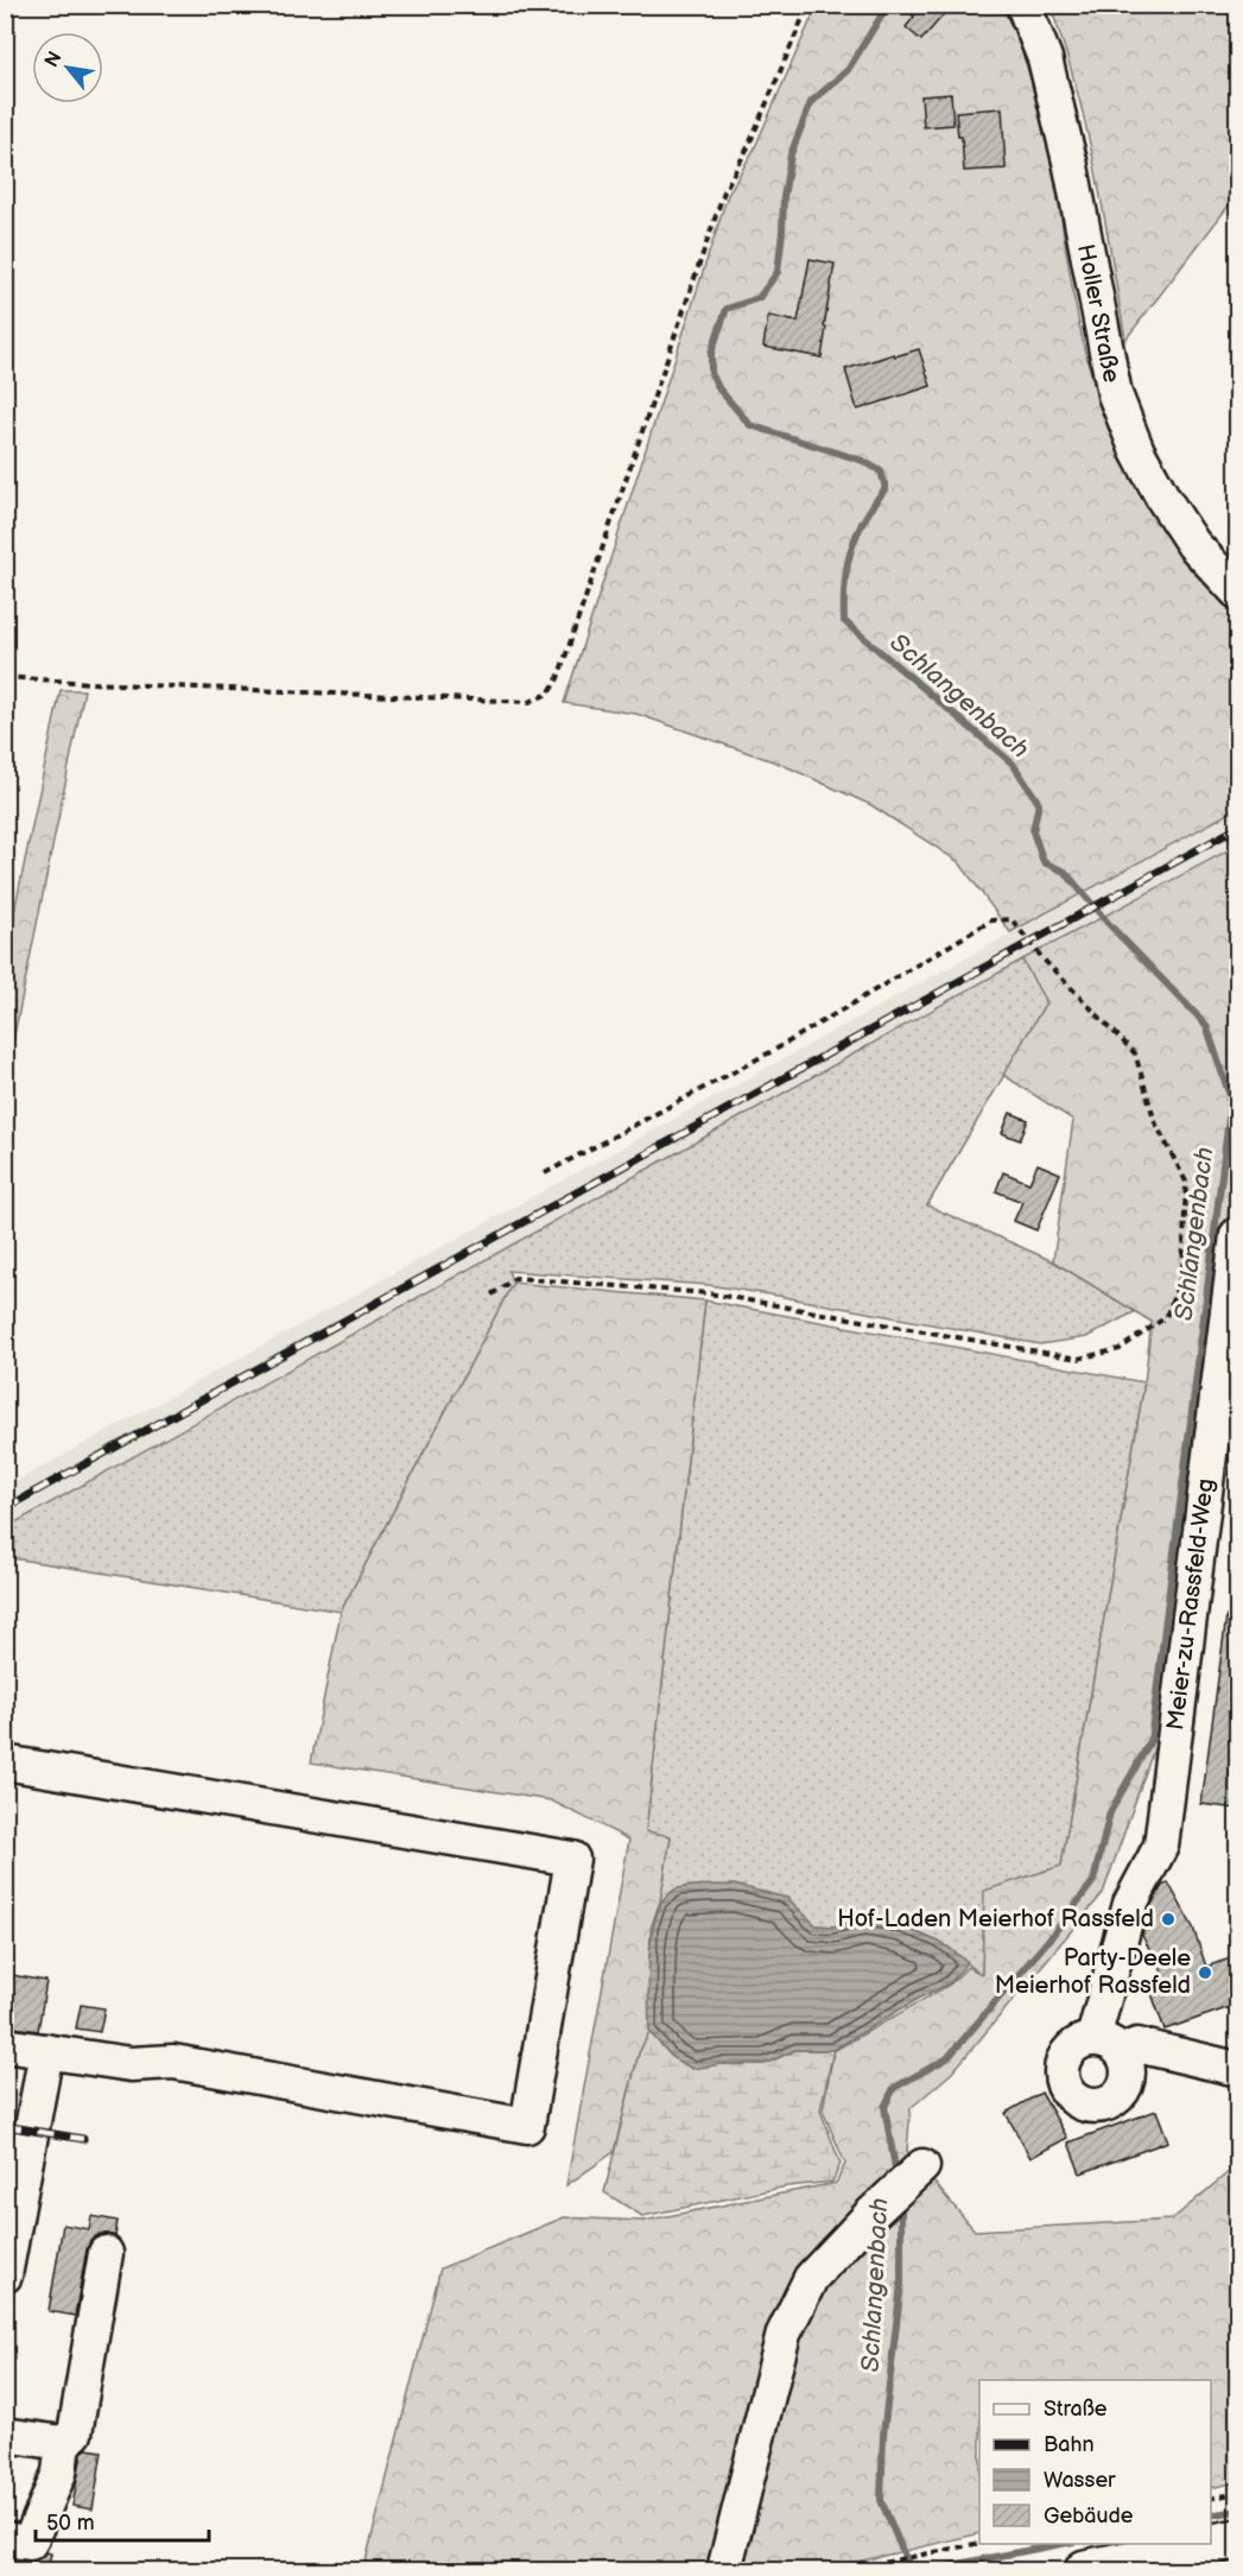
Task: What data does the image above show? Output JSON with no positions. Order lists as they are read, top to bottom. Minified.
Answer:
{"streets":{"street":["Holler Straße","Meier-zu-Rassfeld-Weg"]},"water":["Schlangenbach"],"places":["Hof-Laden Meierhof Rassfeld","Party-Deele Meierhof Rassfeld"],"legend":["Straße","Bahn","Wasser","Gebäude"],"scale_bar":"50 m","north":"top left"}
